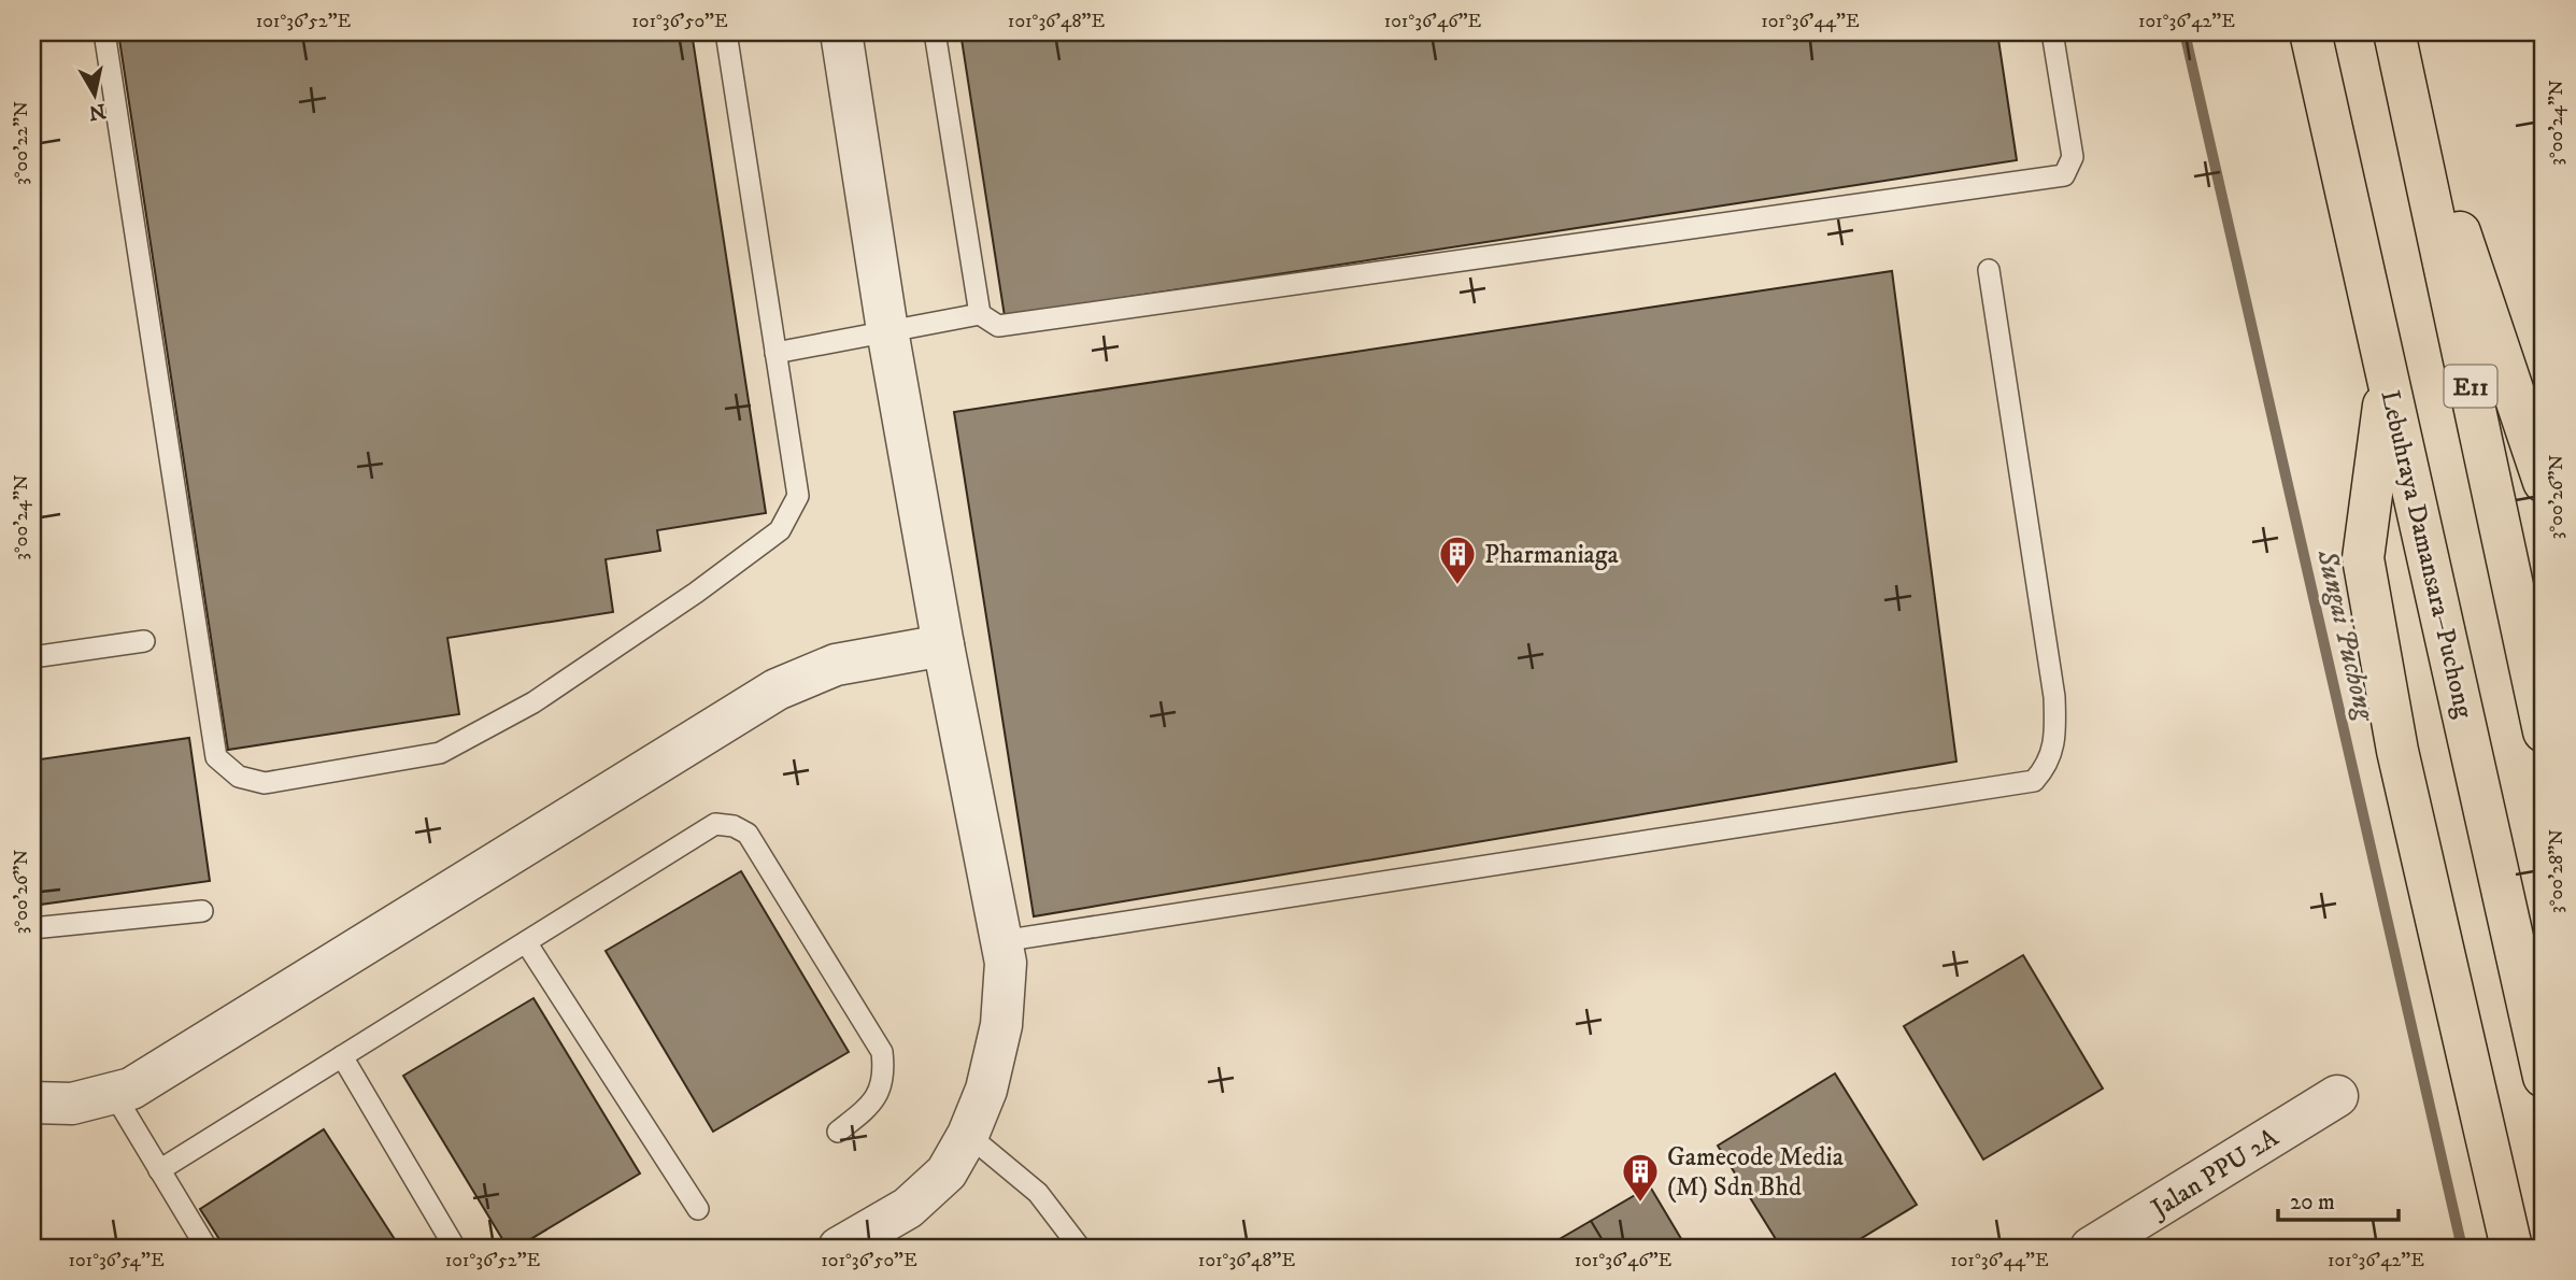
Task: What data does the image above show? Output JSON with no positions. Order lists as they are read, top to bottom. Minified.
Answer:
{"streets":{"highway":["E11","Lebuhraya Damansara–Puchong"],"street":["Jalan PPU 2A"]},"water":["Sungai Puchong"],"places":{"building":["Pharmaniaga","Gamecode Media (M) Sdn Bhd"]},"scale_bar":"20 m","north":"bottom","coordinates":["101°36'52\"E","101°36'50\"E","101°36'48\"E","101°36'46\"E","101°36'44\"E","101°36'42\"E","3°00'24\"N","3°00'22\"N","3°00'26\"N","3°00'28\"N","101°36'54\"E"]}
